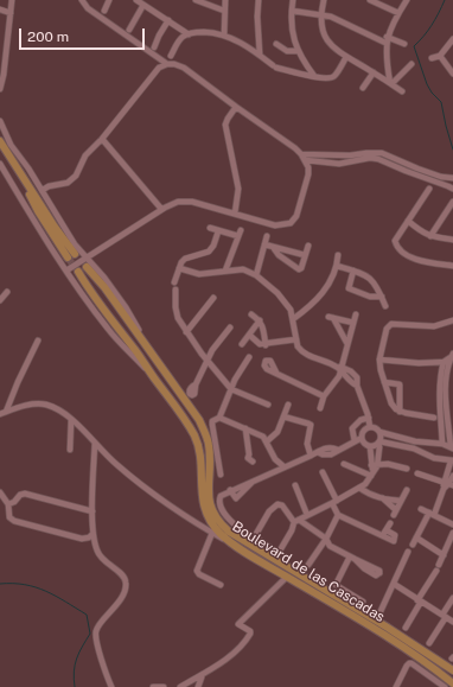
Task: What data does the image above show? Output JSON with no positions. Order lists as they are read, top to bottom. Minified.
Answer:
{"streets":{"main road":["Boulevard de las Cascadas"]},"scale_bar":"200 m"}
